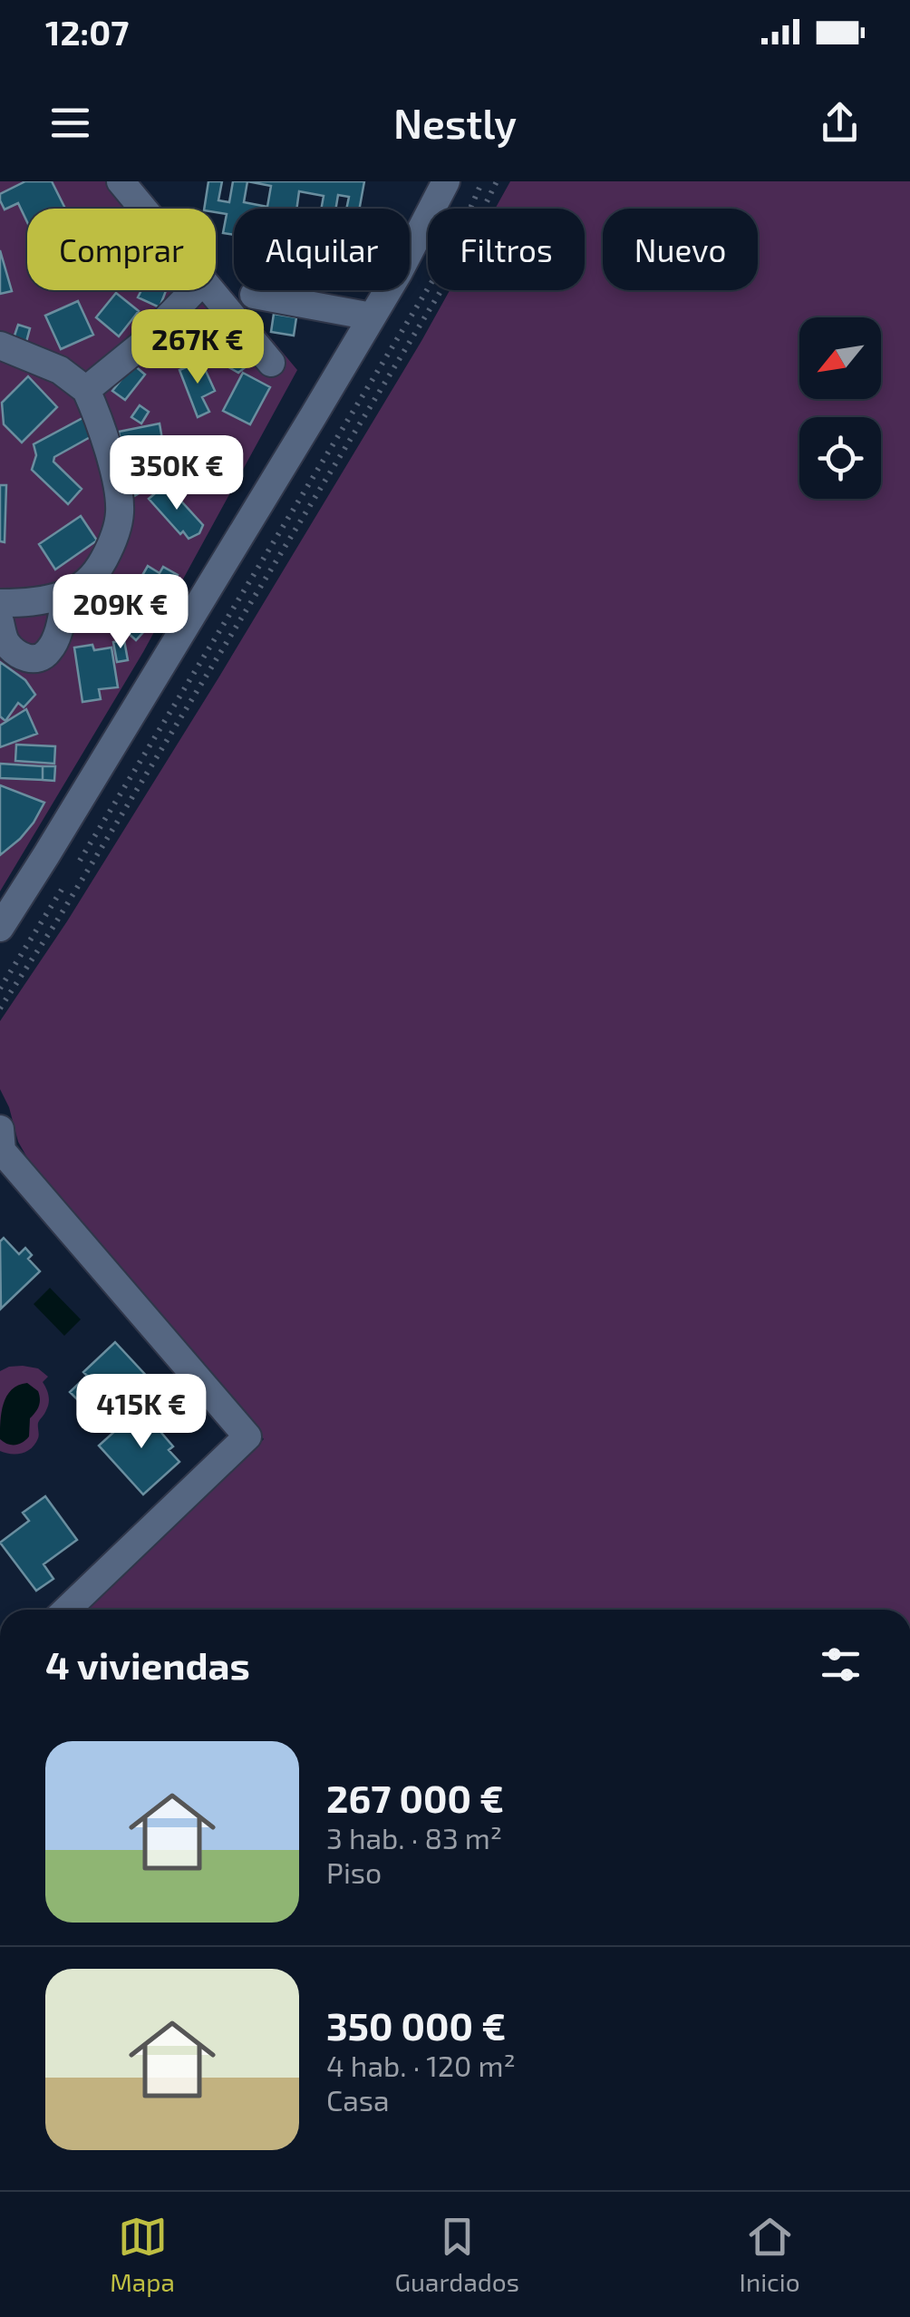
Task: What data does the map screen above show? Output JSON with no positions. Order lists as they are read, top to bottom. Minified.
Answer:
{"north":"bottom left","page":{"status":"12:07","header":"Nestly","chip":["Comprar","Alquilar","Filtros","Nuevo"],"price":["267K €","350K €","209K €","415K €"],"heading":"4 viviendas","list":[{"name":"267 000 €","note":"3 hab. · 83 m² · Piso"},{"name":"350 000 €","note":"4 hab. · 120 m² · Casa"}],"tabs":["Mapa","Guardados","Inicio"]}}
